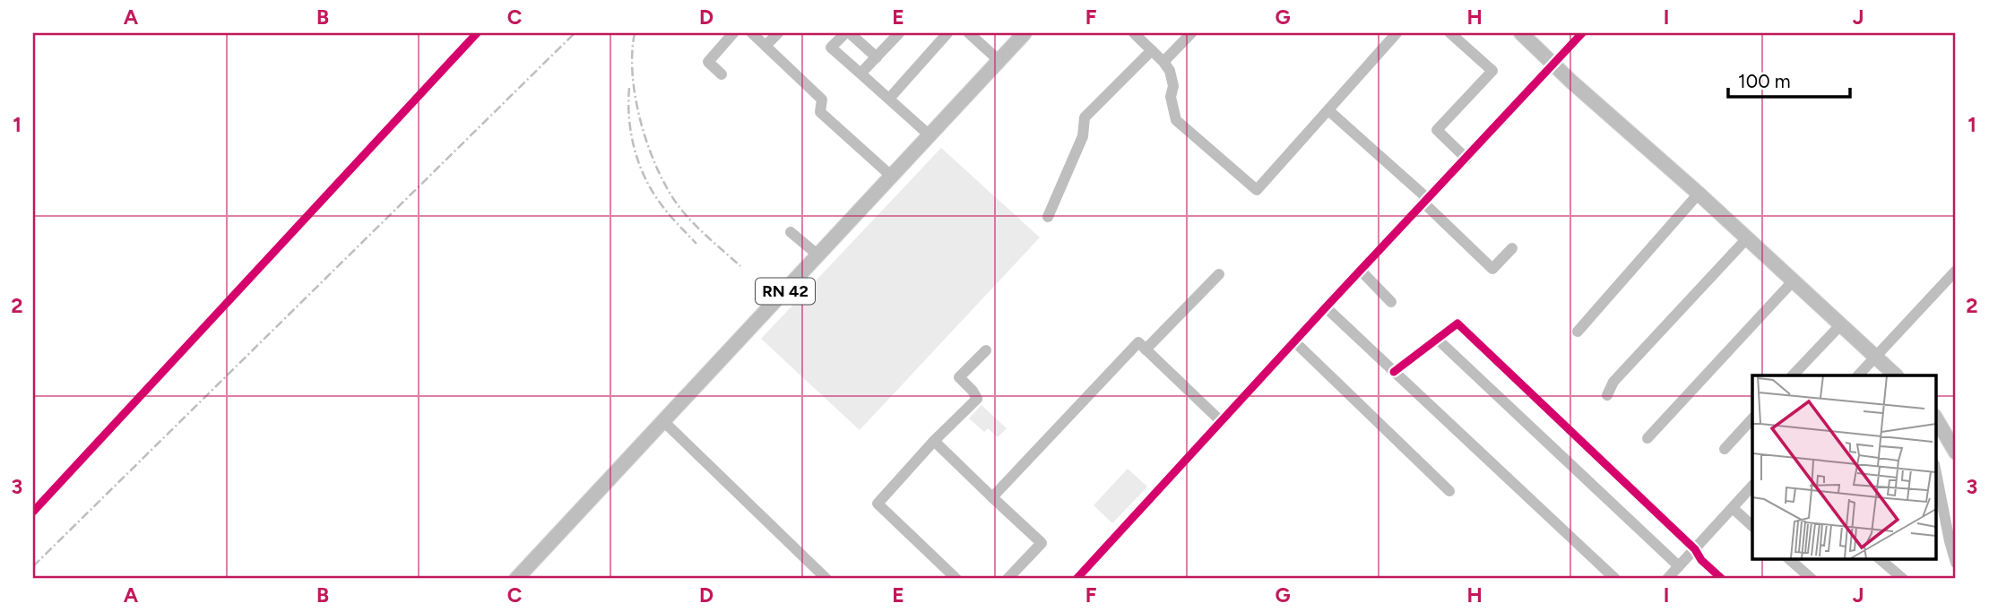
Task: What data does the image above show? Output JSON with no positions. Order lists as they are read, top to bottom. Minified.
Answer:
{"streets":{"main road":["RN 42"]},"scale_bar":"100 m","grid":{"columns":["A","B","C","D","E","F","G","H","I","J"],"rows":["1","2","3"]}}
